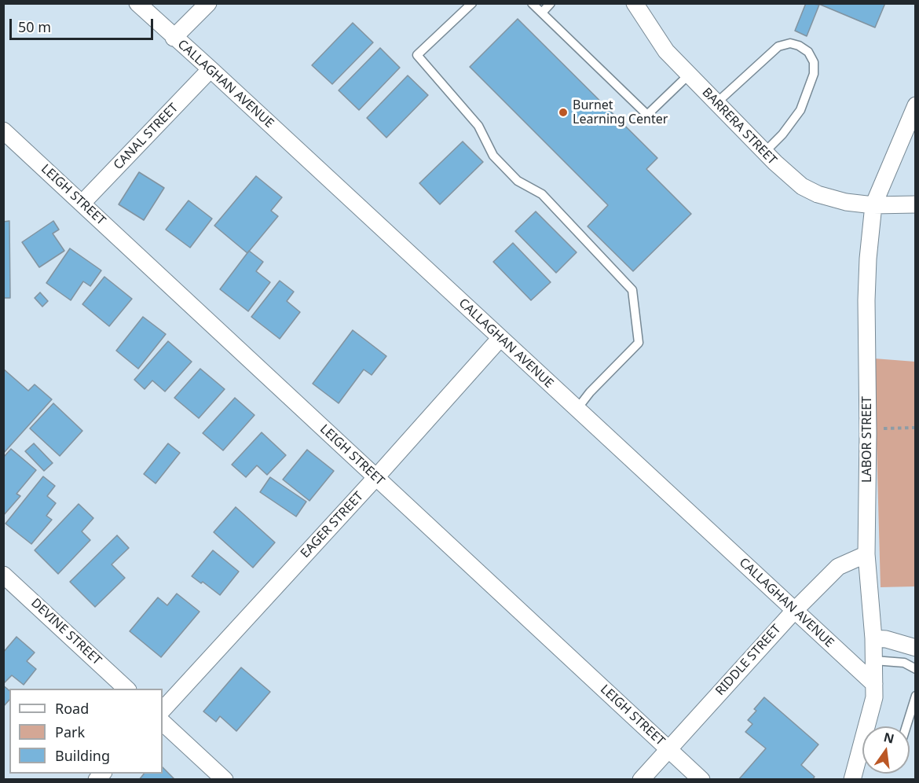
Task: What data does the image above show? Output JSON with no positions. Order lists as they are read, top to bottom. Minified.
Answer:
{"streets":{"street":["CALLAGHAN AVENUE","BARRERA STREET","CANAL STREET","LEIGH STREET","LABOR STREET","EAGER STREET","DEVINE STREET","RIDDLE STREET"]},"crossings":[["CALLAGHAN AVENUE","CANAL STREET"],["CALLAGHAN AVENUE","LABOR STREET"],["CALLAGHAN AVENUE","EAGER STREET"],["CALLAGHAN AVENUE","RIDDLE STREET"],["BARRERA STREET","LABOR STREET"],["CANAL STREET","LEIGH STREET"],["LEIGH STREET","EAGER STREET"],["LEIGH STREET","RIDDLE STREET"],["LABOR STREET","RIDDLE STREET"]],"places":["Burnet Learning Center"],"legend":["Road","Park","Building"],"scale_bar":"50 m","north":"top"}
